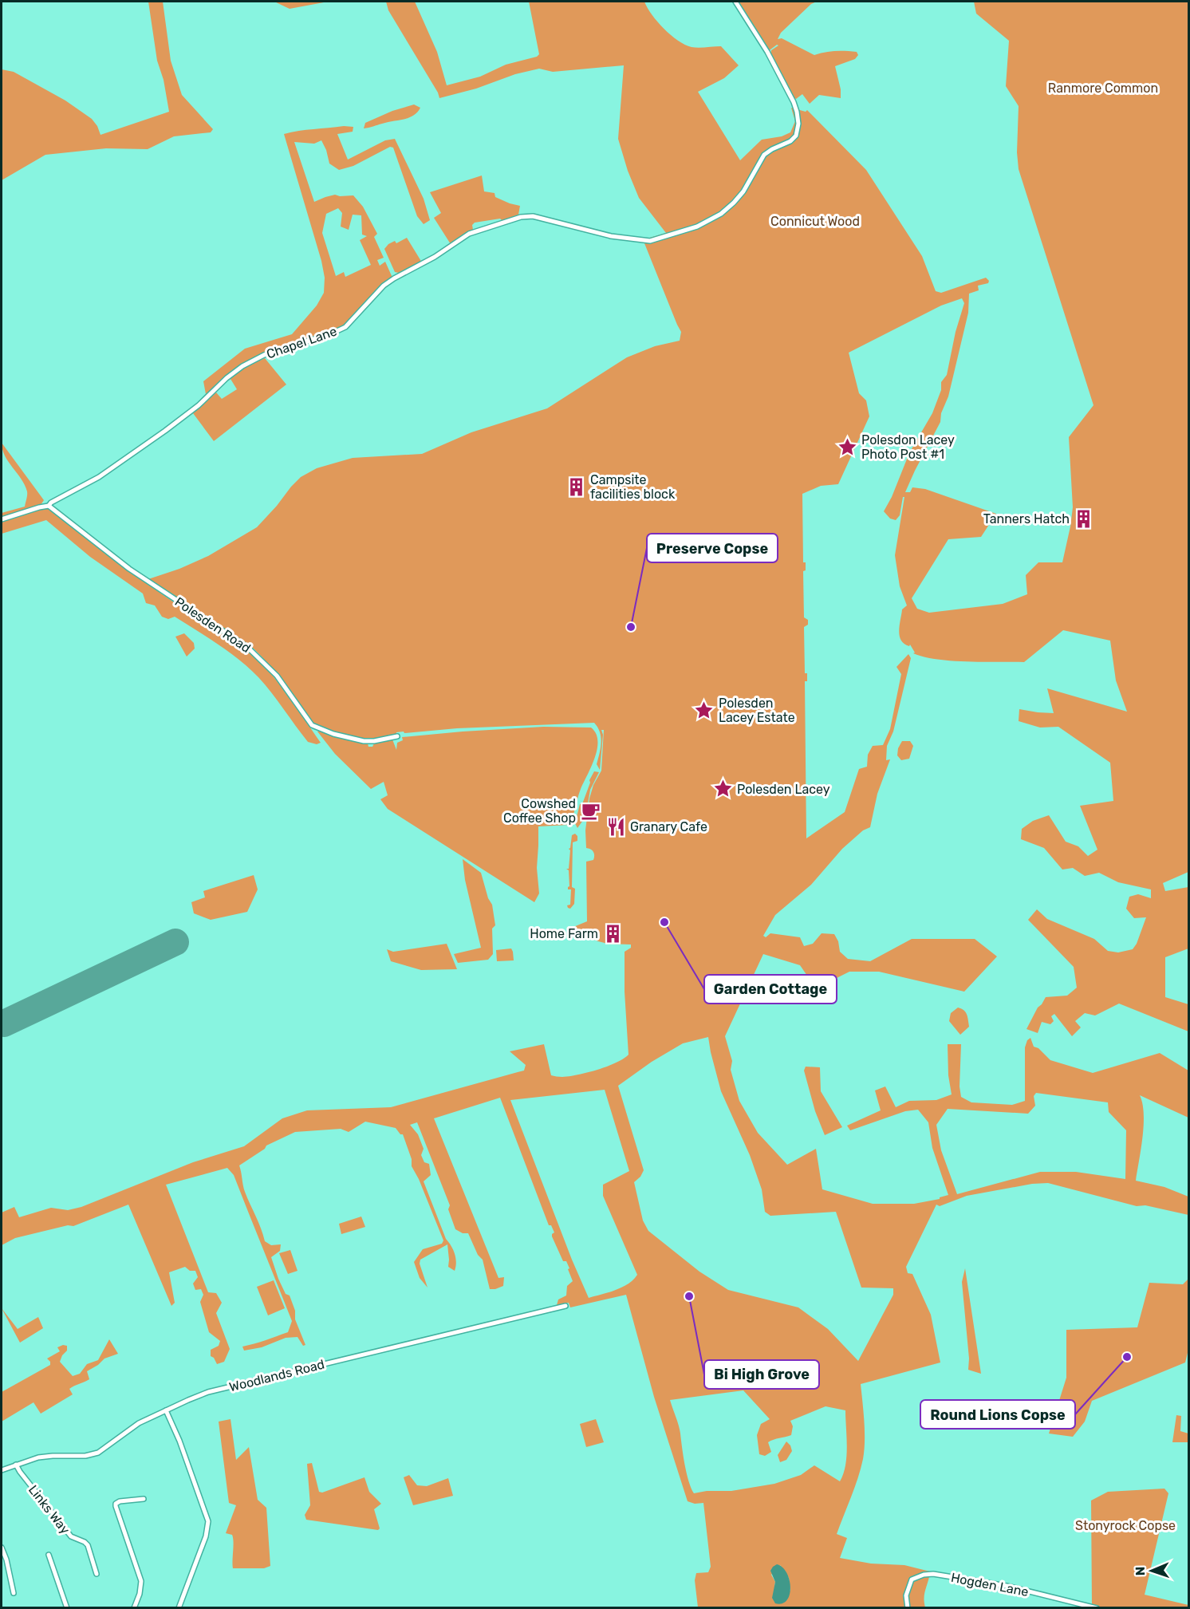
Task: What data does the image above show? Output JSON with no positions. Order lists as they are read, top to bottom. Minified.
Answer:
{"streets":{"street":["Chapel Lane","Polesden Road","Woodlands Road","Links Way","Hogden Lane"]},"crossings":[["Chapel Lane","Polesden Road"],["Woodlands Road","Links Way"]],"parks":["Ranmore Common","Connicut Wood","Stonyrock Copse"],"places":{"place":["Polesdon Lacey Photo Post #1","Polesden Lacey Estate","Polesden Lacey"],"building":["Campsite facilities block","Tanners Hatch","Home Farm"],"other":["Preserve Copse","Garden Cottage","Bi High Grove","Round Lions Copse"],"cafe":["Cowshed Coffee Shop"],"restaurant":["Granary Cafe"]},"north":"left"}
